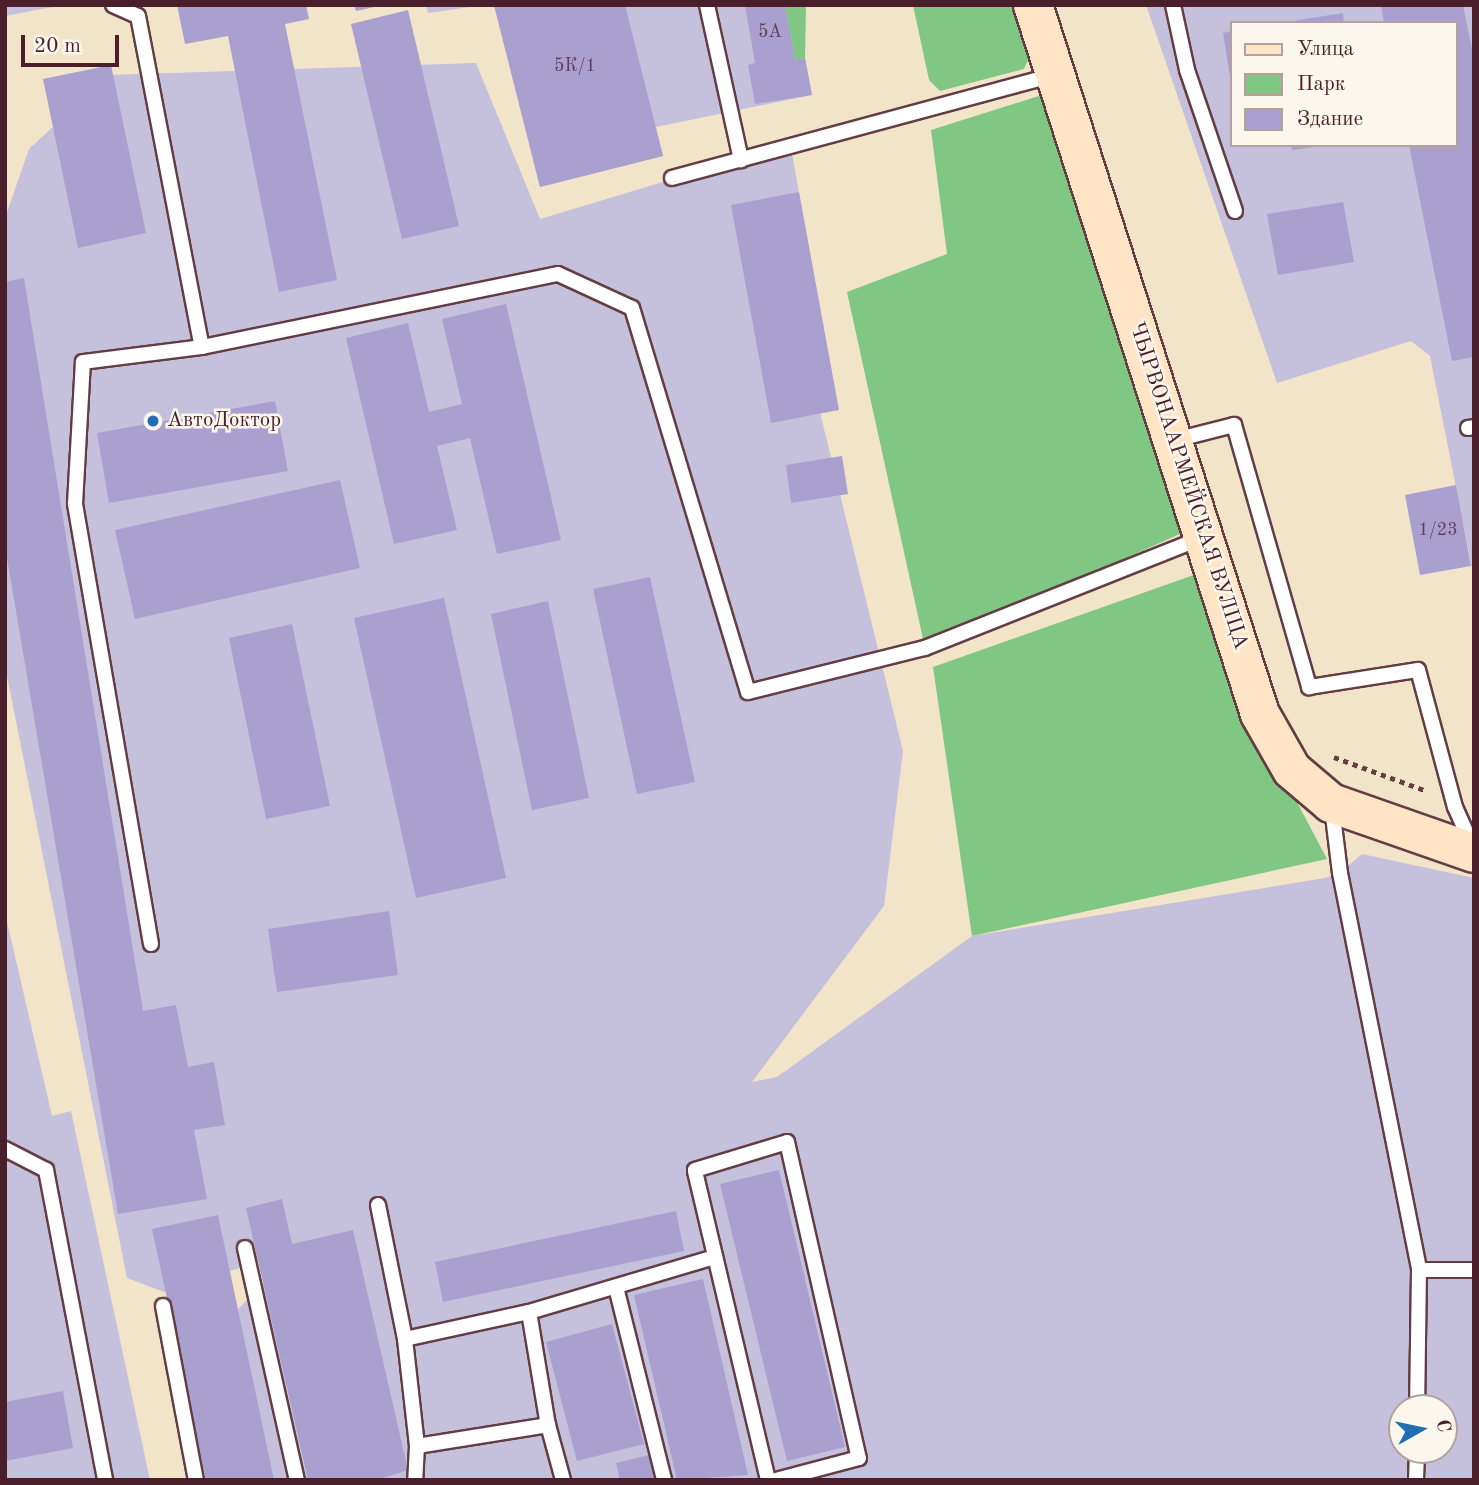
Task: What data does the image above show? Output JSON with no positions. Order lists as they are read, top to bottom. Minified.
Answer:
{"streets":{"street":["ЧЫРВОНААРМЕЙСКАЯ ВУЛІЦА"]},"places":["АвтоДоктор"],"house_numbers":["5А","5К/1","1/23"],"legend":["Улица","Парк","Здание"],"scale_bar":"20 m","north":"right"}
